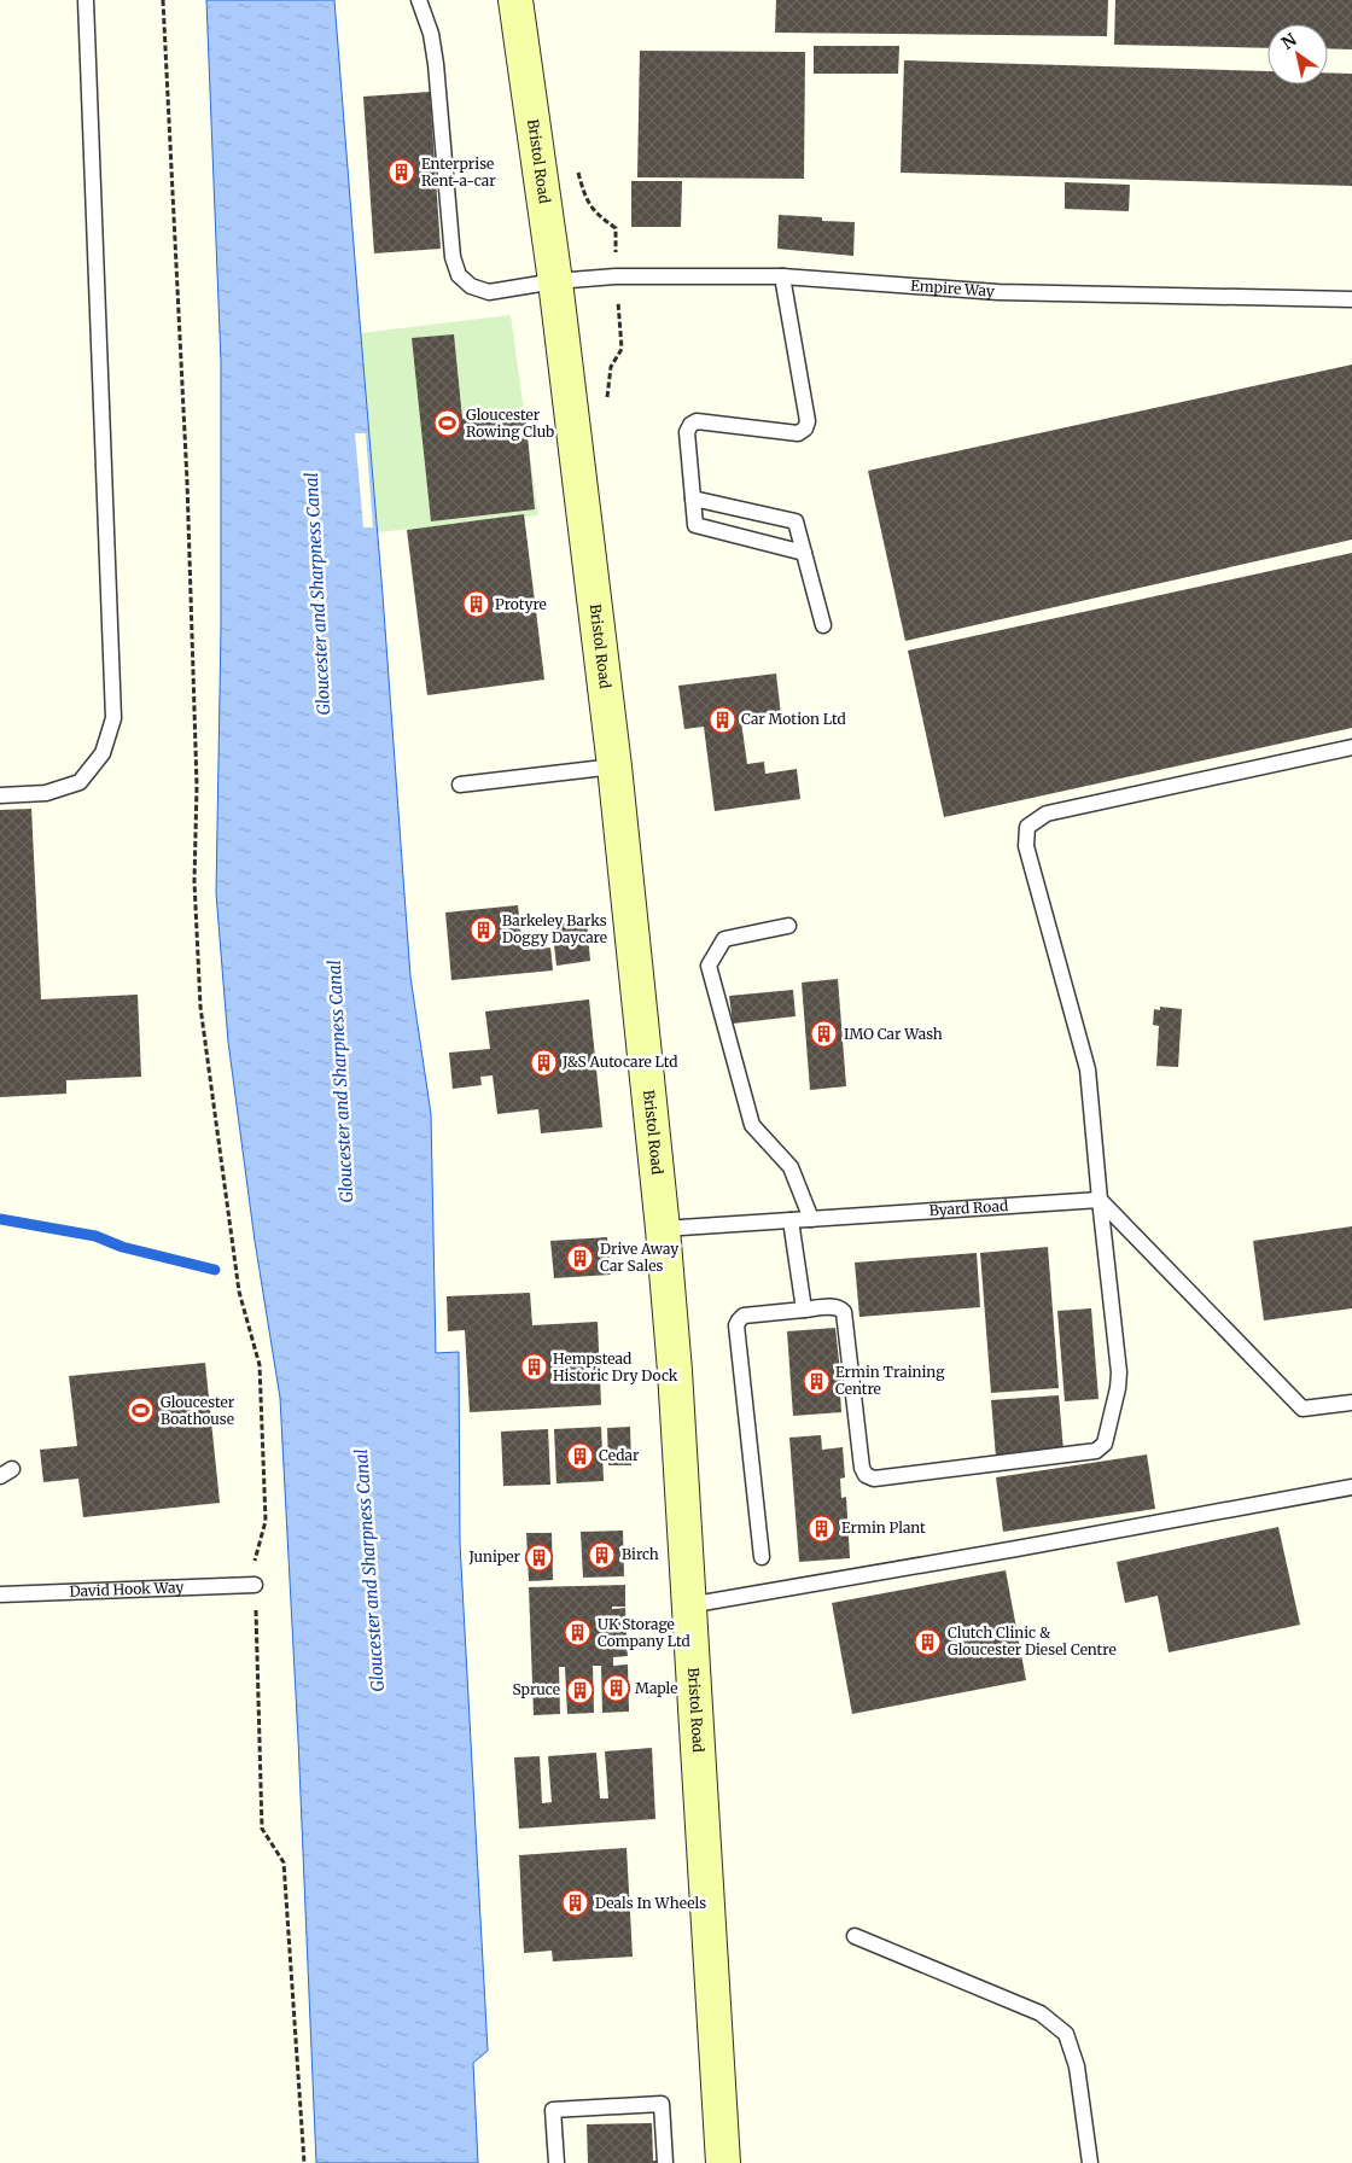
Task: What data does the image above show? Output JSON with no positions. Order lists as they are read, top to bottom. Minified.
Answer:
{"streets":{"street":["Bristol Road"],"lane":["Empire Way","Byard Road","David Hook Way"]},"crossings":[["Bristol Road","Empire Way"],["Bristol Road","Byard Road"]],"water":["Gloucester and Sharpness Canal"],"places":{"building":["Enterprise Rent-a-car","Protyre","Car Motion Ltd","Barkeley Barks Doggy Daycare","IMO Car Wash","J&S Autocare Ltd","Drive Away Car Sales","Hempstead Historic Dry Dock","Ermin Training Centre","Cedar","Ermin Plant","Birch","Juniper","UK Storage Company Ltd","Clutch Clinic & Gloucester Diesel Centre","Maple","Spruce","Deals In Wheels"],"sports":["Gloucester Rowing Club","Gloucester Boathouse"]},"north":"top left"}
